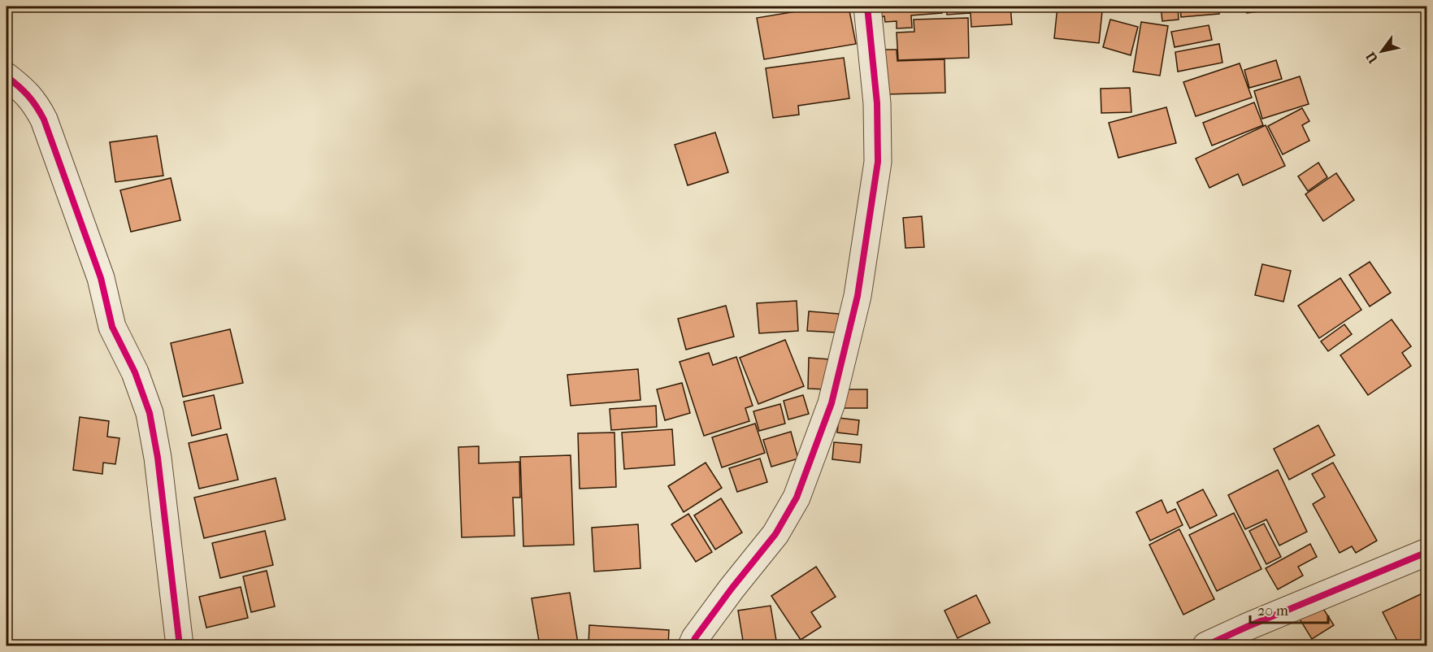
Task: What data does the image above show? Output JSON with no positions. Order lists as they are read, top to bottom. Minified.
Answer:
{"scale_bar":"20 m","north":"bottom left"}
